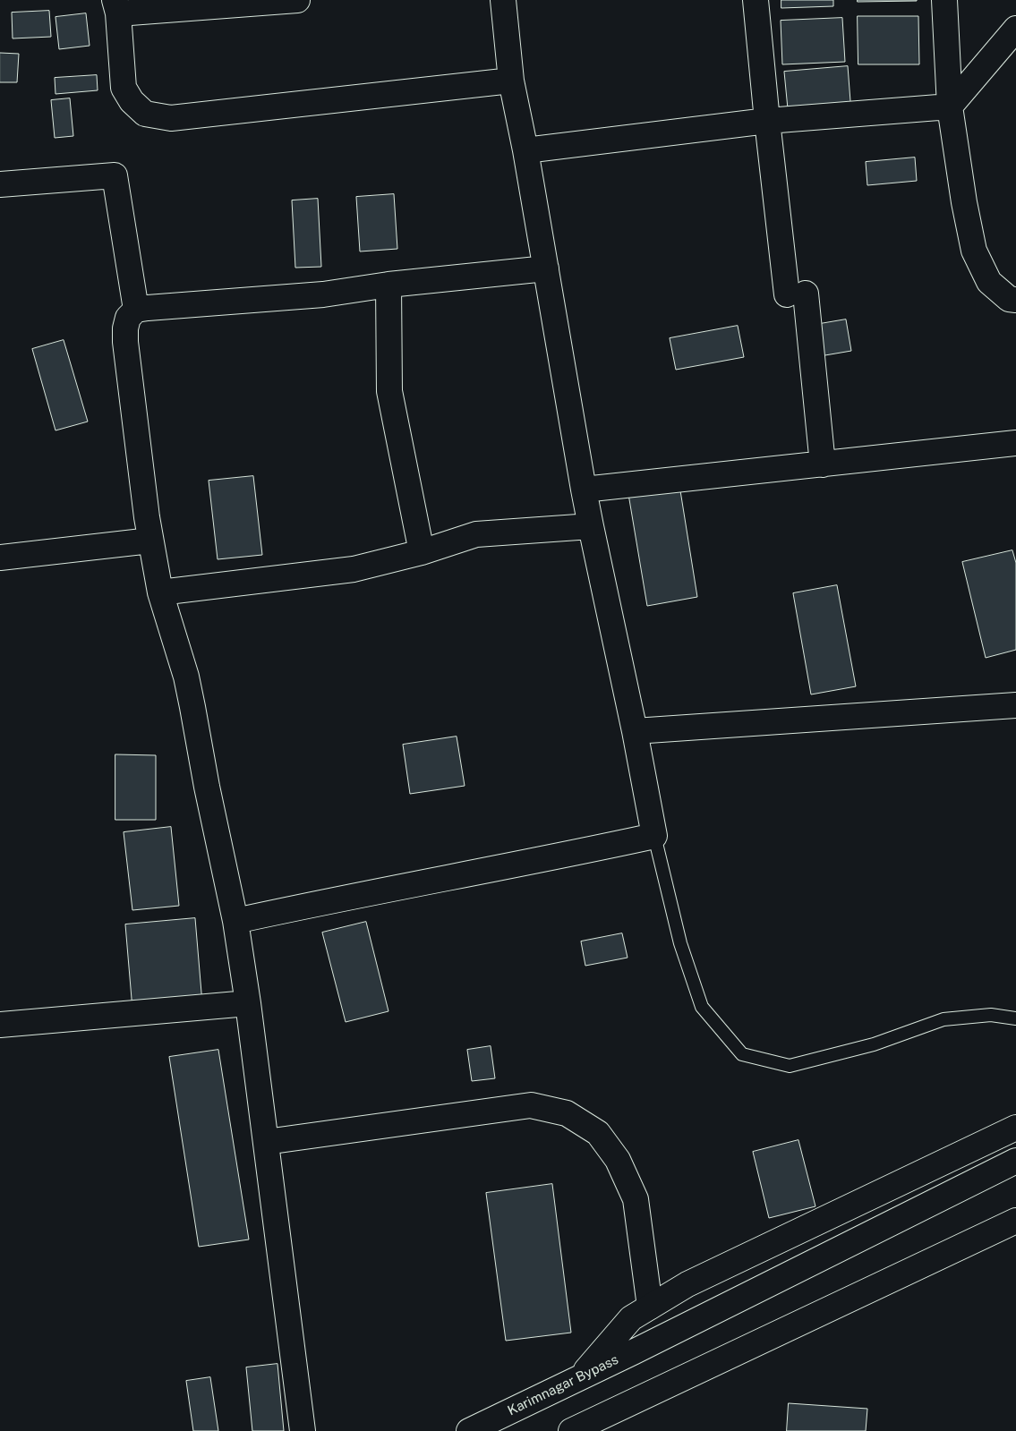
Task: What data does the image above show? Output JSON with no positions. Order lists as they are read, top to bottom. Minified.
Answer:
{"streets":{"main road":["Karimnagar Bypass"]}}
